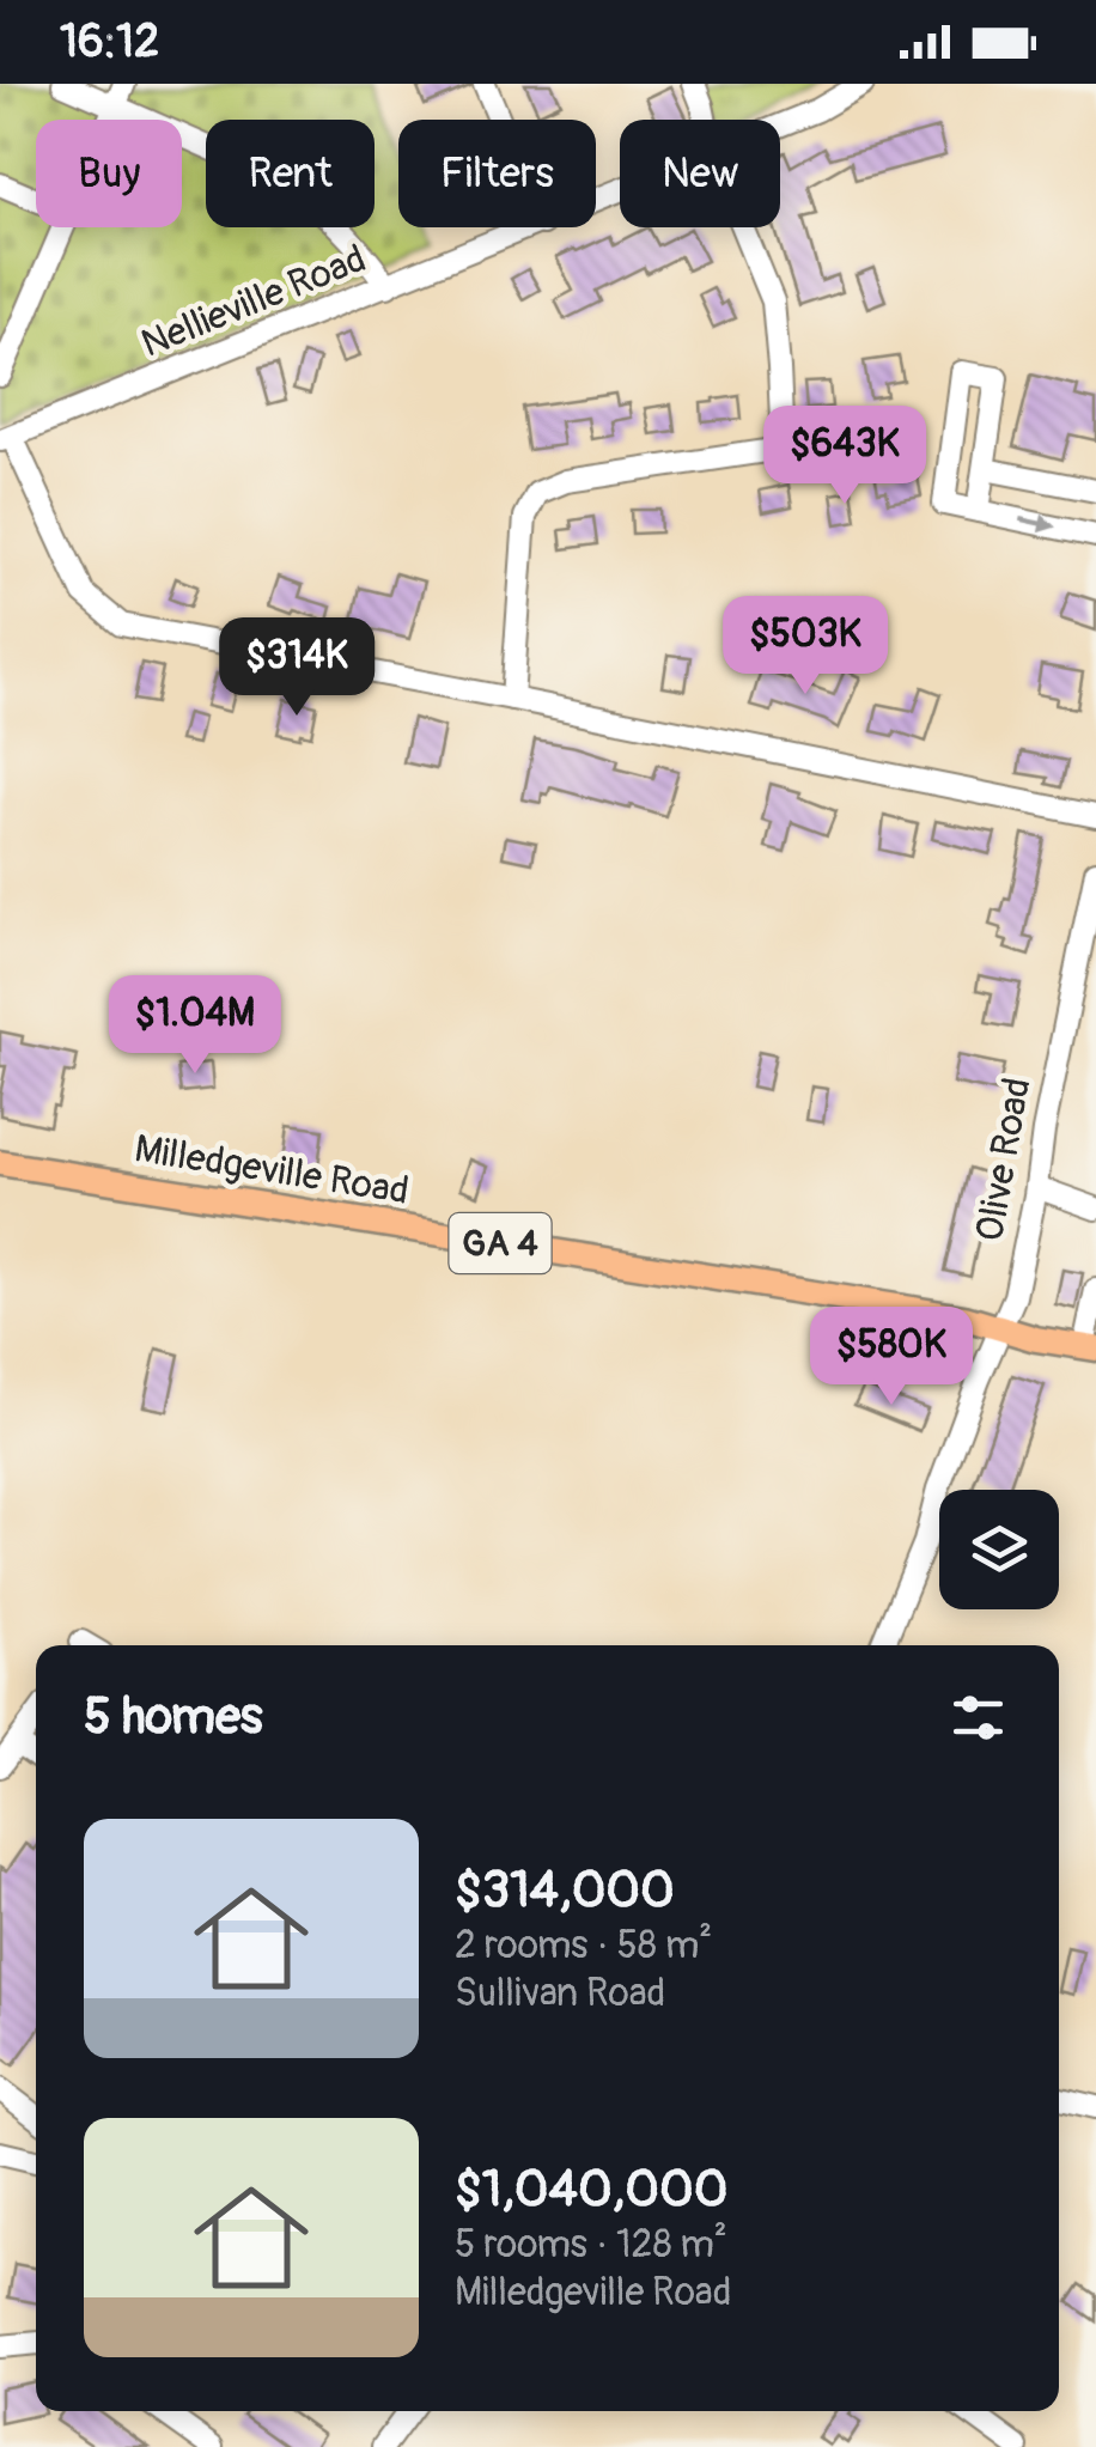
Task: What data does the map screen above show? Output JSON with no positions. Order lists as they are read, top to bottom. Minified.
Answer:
{"streets":{"main road":["Milledgeville Road","GA 4"],"street":["Nellieville Road","Olive Road"]},"crossings":[["Olive Road","Milledgeville Road"]],"page":{"status":"16:12","chip":["Buy","Rent","Filters","New"],"price":["$643K","$503K","$314K","$1.04M","$580K"],"heading":"5 homes","list":[{"name":"$314,000","note":"2 rooms · 58 m² · Sullivan Road"},{"name":"$1,040,000","note":"5 rooms · 128 m² · Milledgeville Road"}]}}
